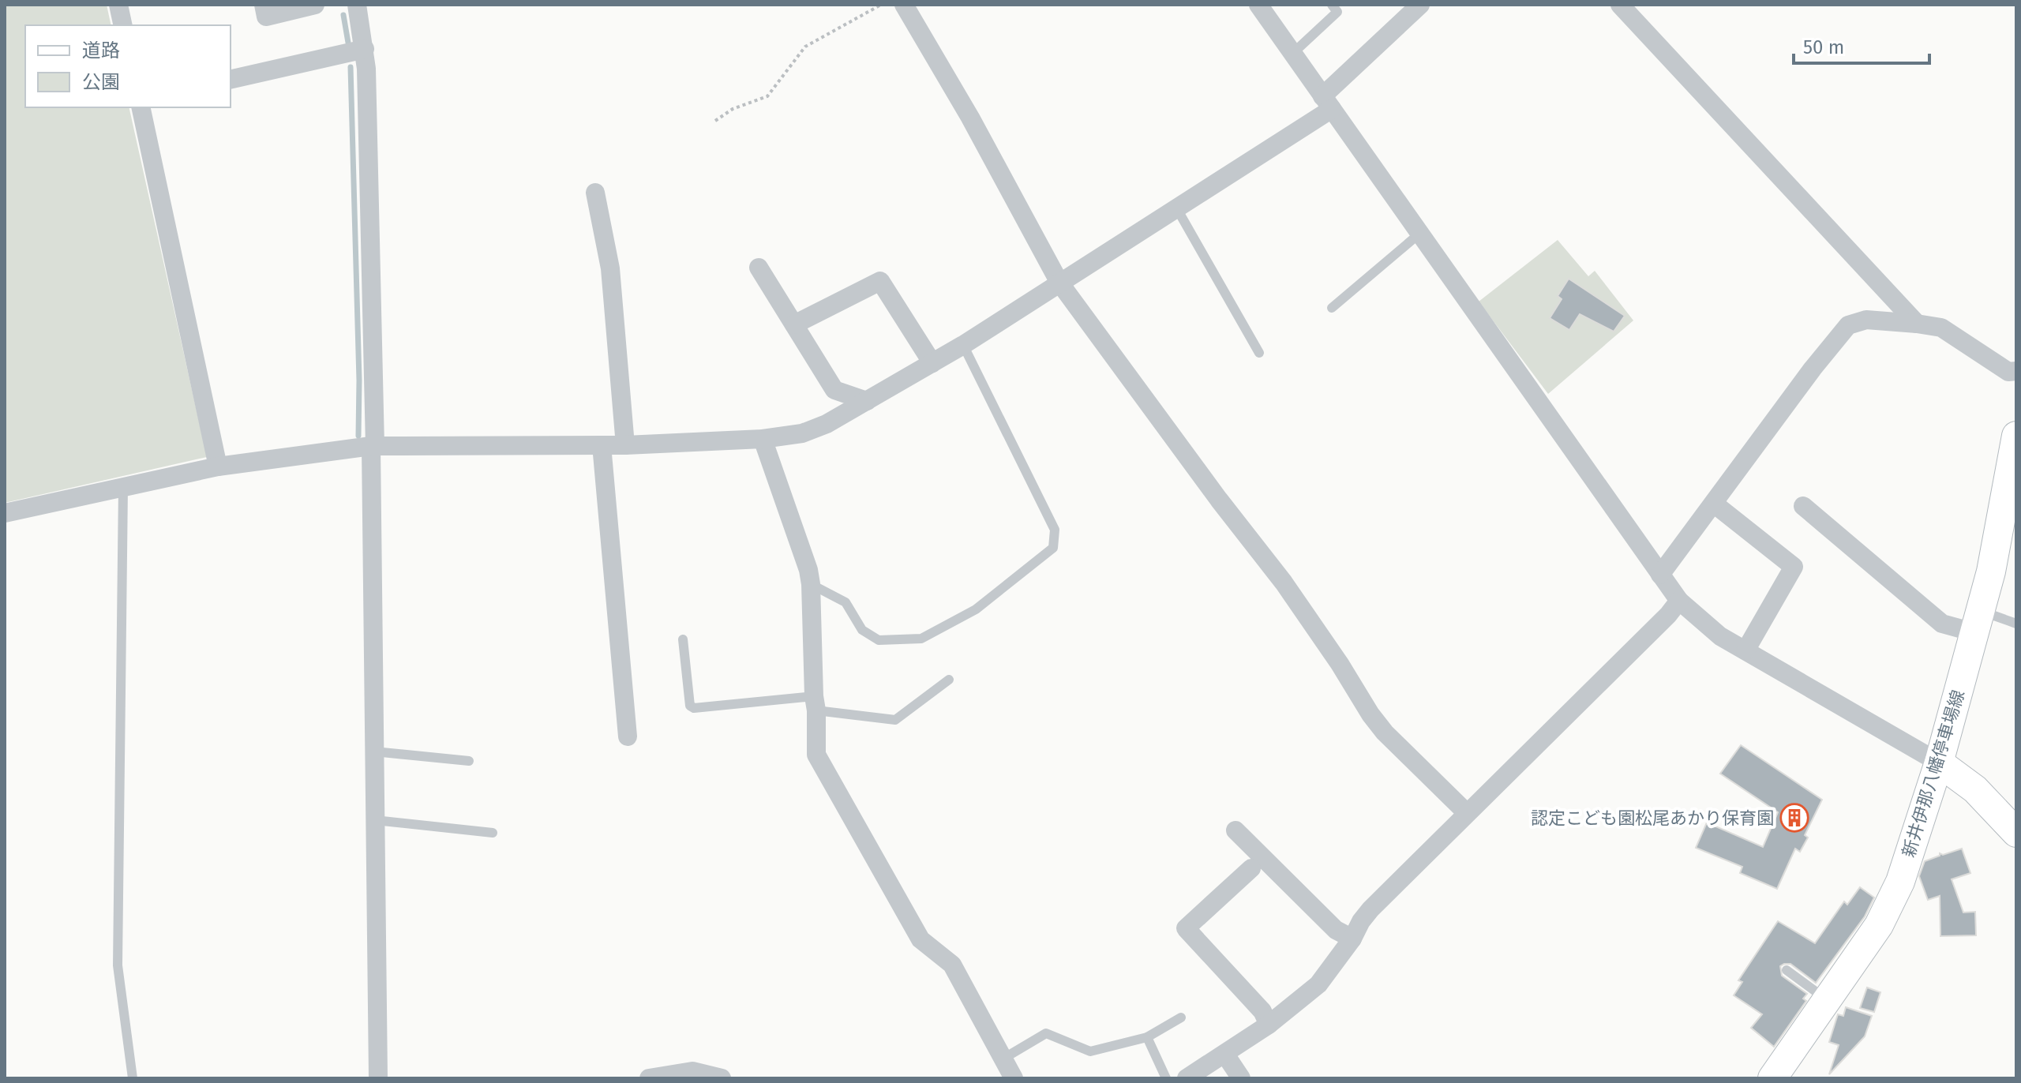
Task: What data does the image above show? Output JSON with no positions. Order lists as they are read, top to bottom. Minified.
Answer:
{"streets":{"main road":["新井伊那八幡停車場線"]},"places":{"building":["認定こども園松尾あかり保育園"]},"legend":["道路","公園"],"scale_bar":"50 m"}
